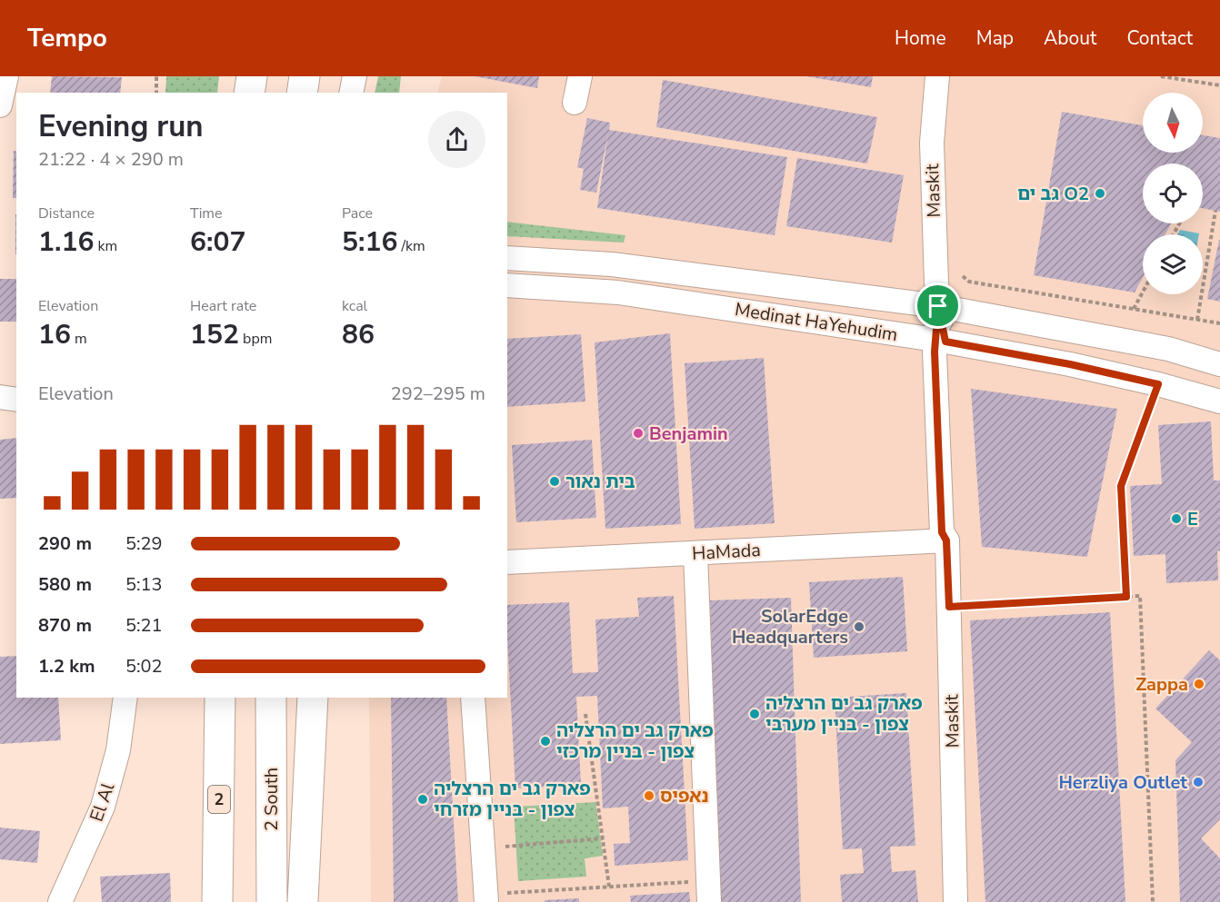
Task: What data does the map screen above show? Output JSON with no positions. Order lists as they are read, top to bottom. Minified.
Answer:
{"streets":{"highway":["2","2 South"],"street":["Maskit","Medinat HaYehudim","HaMada","El Al"]},"crossings":[["Maskit","Medinat HaYehudim"],["Maskit","HaMada"]],"places":["גב ים O2","Benjamin","בית נאור","E","SolarEdge Headquarters","Zappa","פארק גב ים הרצליה צפון - בניין מערבי","פארק גב ים הרצליה צפון - בניין מרכזי","Herzliya Outlet","נאפיס","פארק גב ים הרצליה צפון - בניין מזרחי"],"north":"bottom","page":{"header":"Tempo","nav":["Home","Map","About","Contact"],"heading":["Evening run","21:22 · 4 × 290 m"],"stats":[["Distance","1.16 km"],["Time","6:07"],["Pace","5:16 /km"],["Elevation","16 m"],["Heart rate","152 bpm"],["kcal","86"]],"chart":["Elevation","292–295 m"],"list":[{"name":"290 m","note":"5:29"},{"name":"580 m","note":"5:13"},{"name":"870 m","note":"5:21"},{"name":"1.2 km","note":"5:02"}]}}
